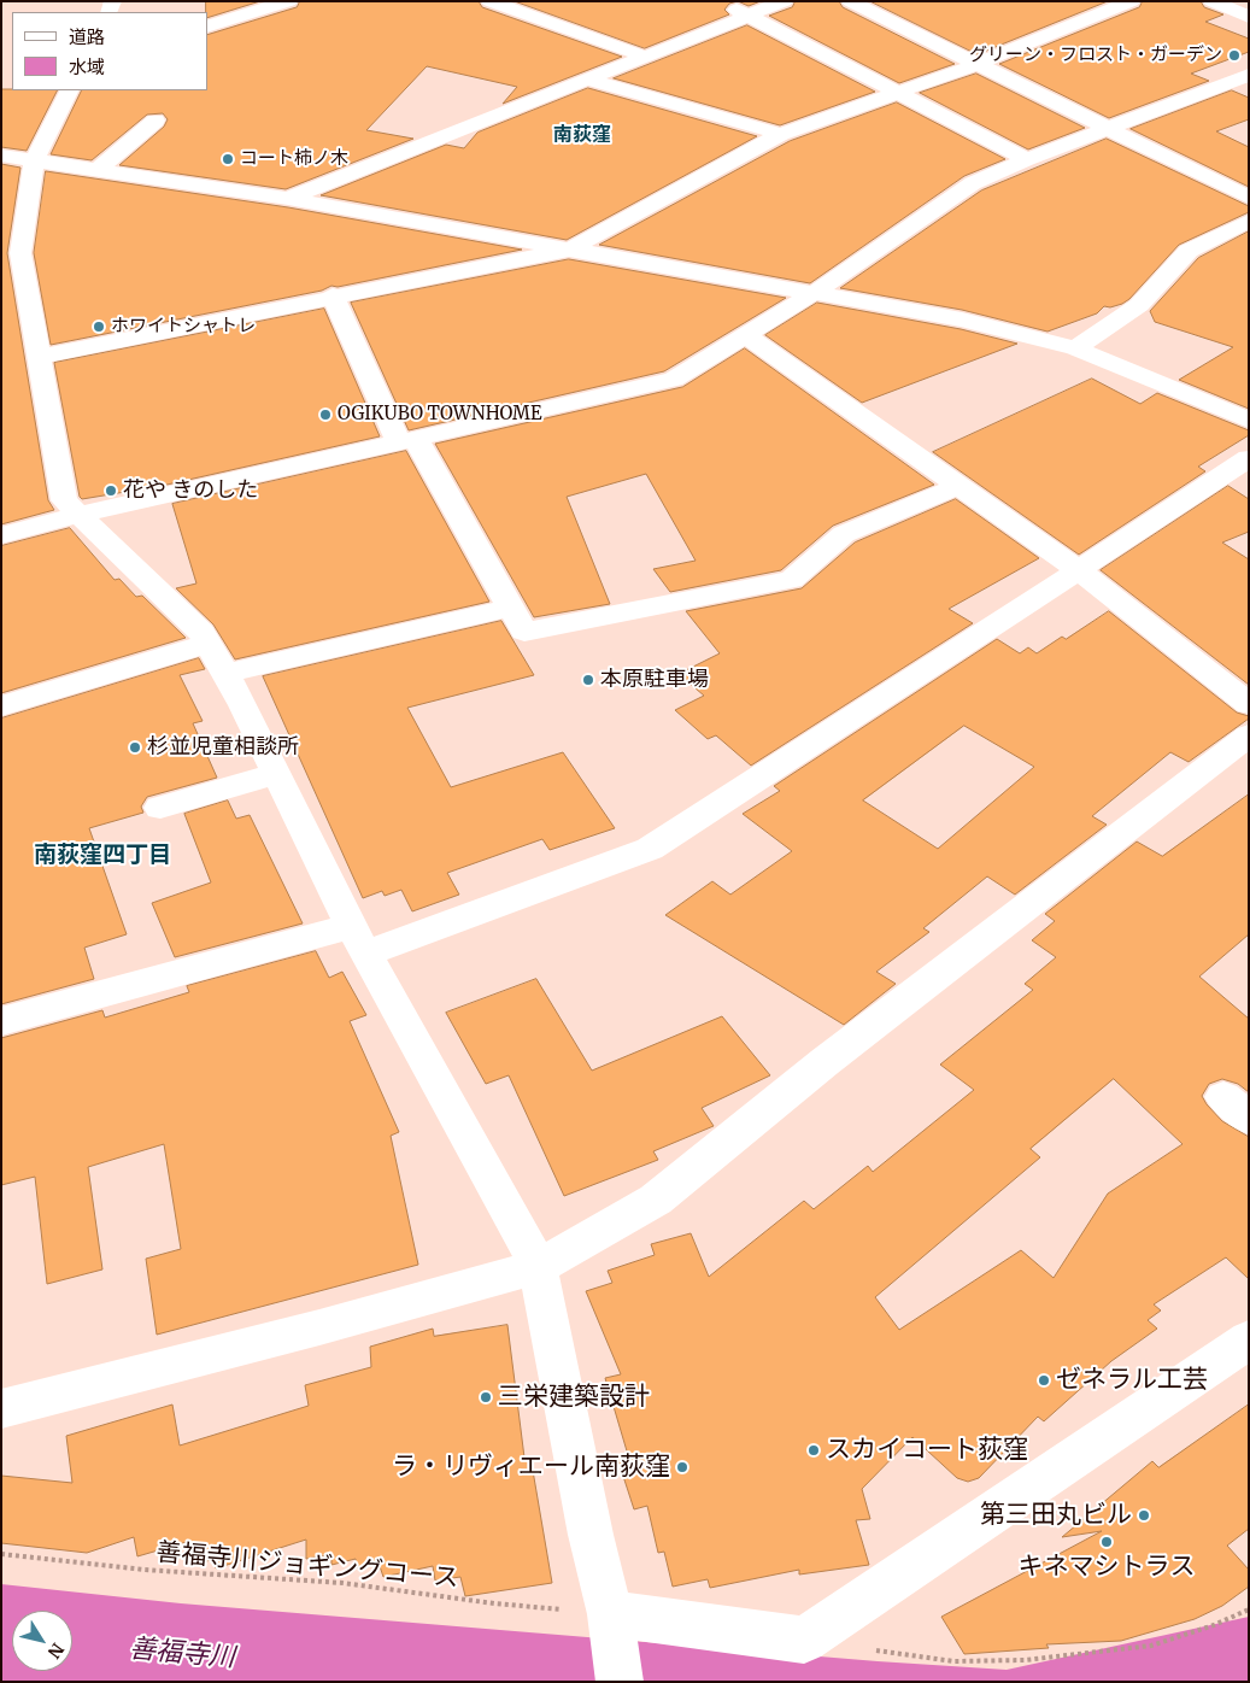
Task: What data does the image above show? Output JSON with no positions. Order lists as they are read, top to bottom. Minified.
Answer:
{"streets":{"path":["善福寺川ジョギングコース"]},"districts":["南荻窪","南荻窪四丁目"],"water":["善福寺川"],"places":["グリーン・フロスト・ガーデン","コート柿ノ木","ホワイトシャトレ","OGIKUBO TOWNHOME","花や きのした","本原駐車場","杉並児童相談所","ゼネラル工芸","三栄建築設計","スカイコート荻窪","ラ・リヴィエール南荻窪","第三田丸ビル","キネマシトラス"],"legend":["道路","水域"],"north":"bottom right"}
